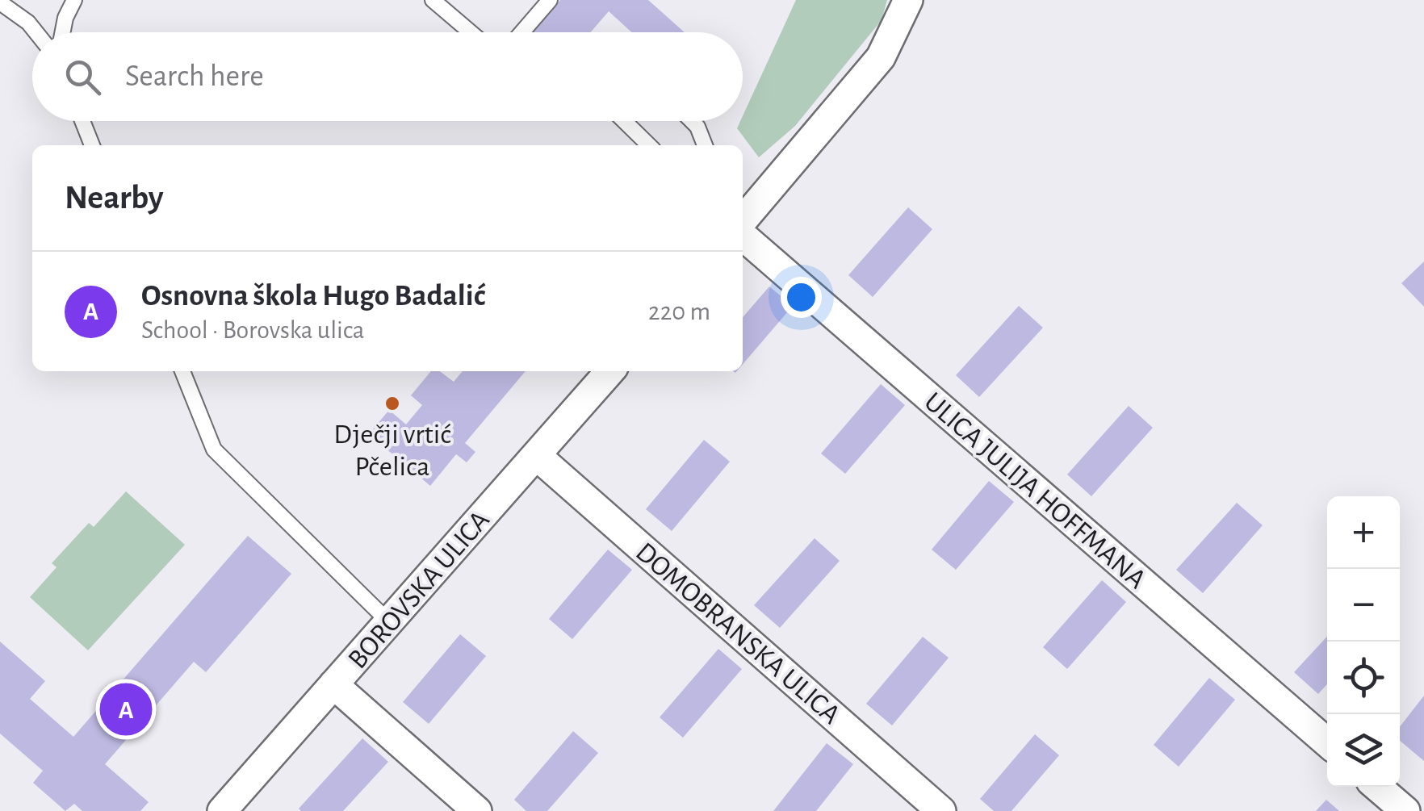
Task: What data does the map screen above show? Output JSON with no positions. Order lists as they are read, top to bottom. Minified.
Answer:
{"streets":{"street":["ULICA JULIJA HOFFMANA","BOROVSKA ULICA","DOMOBRANSKA ULICA"]},"crossings":[["BOROVSKA ULICA","DOMOBRANSKA ULICA"]],"places":["Dječji vrtić Pčelica"],"page":{"search":"Search here","heading":"Nearby","list":[{"mark":"A","name":"Osnovna škola Hugo Badalić","note":"School · Borovska ulica","value":"220 m"}],"map_buttons":["+","−"],"pins":"A"}}
